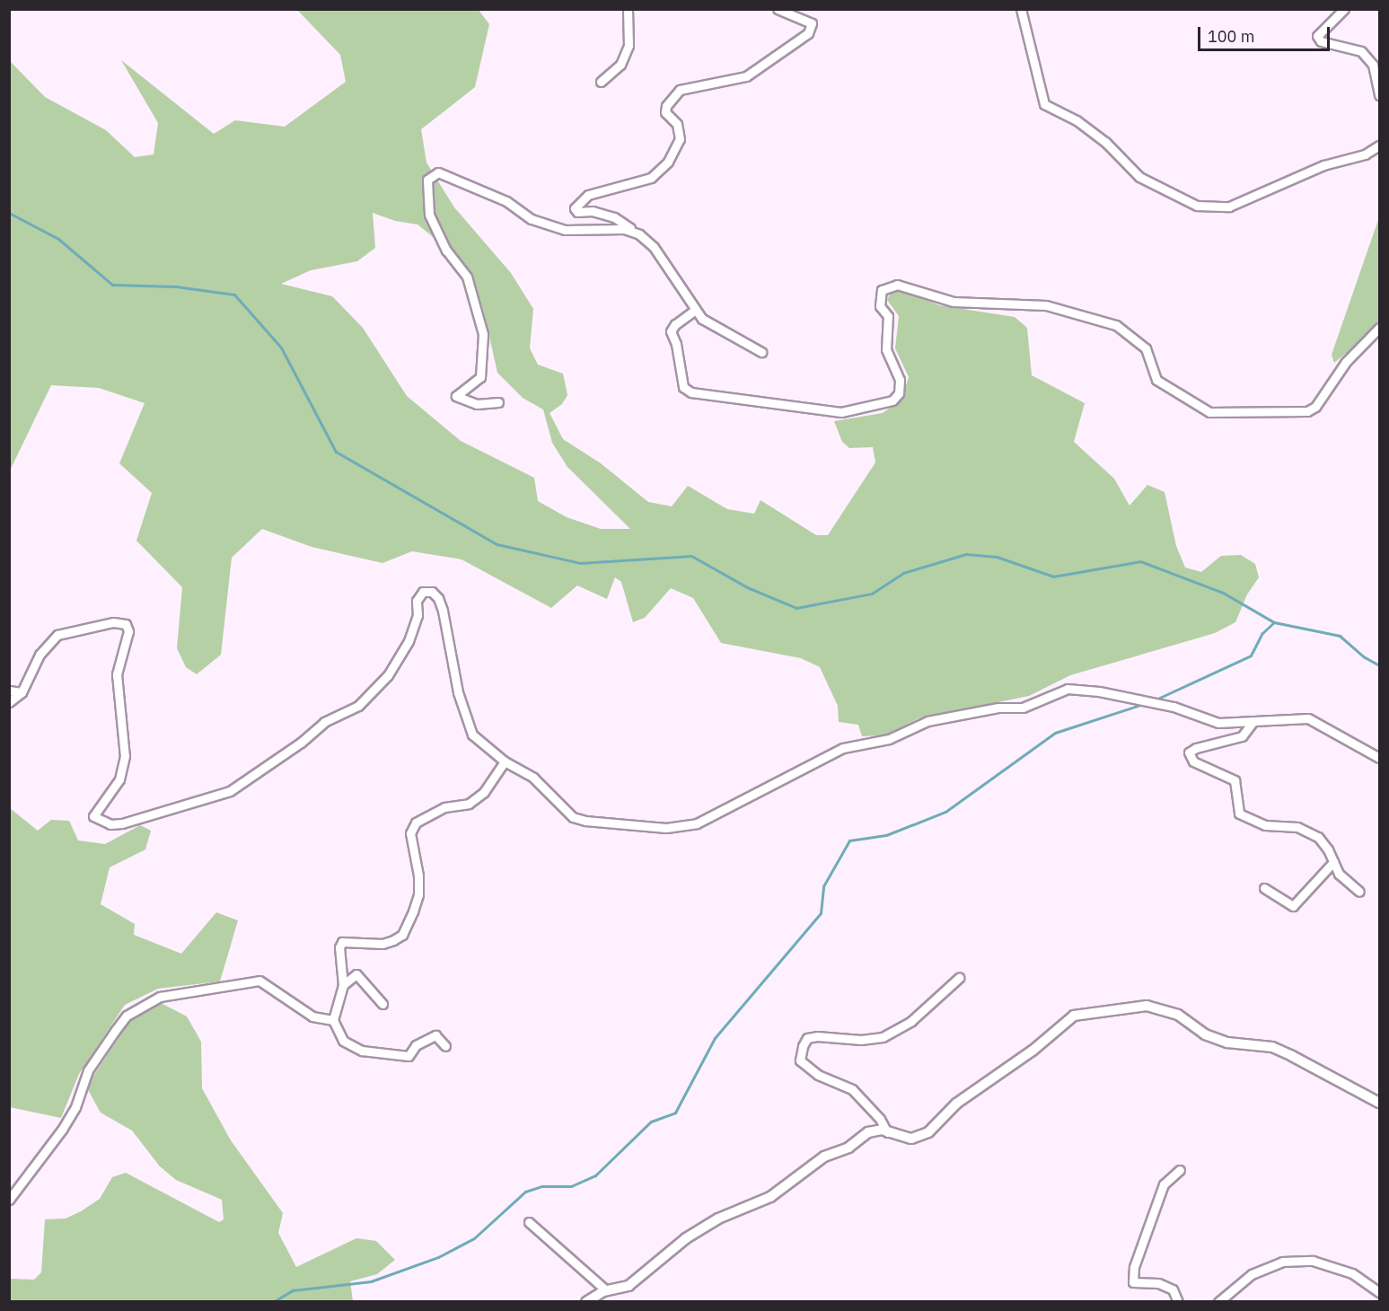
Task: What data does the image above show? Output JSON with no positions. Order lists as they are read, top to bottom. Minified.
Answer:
{"scale_bar":"100 m"}
